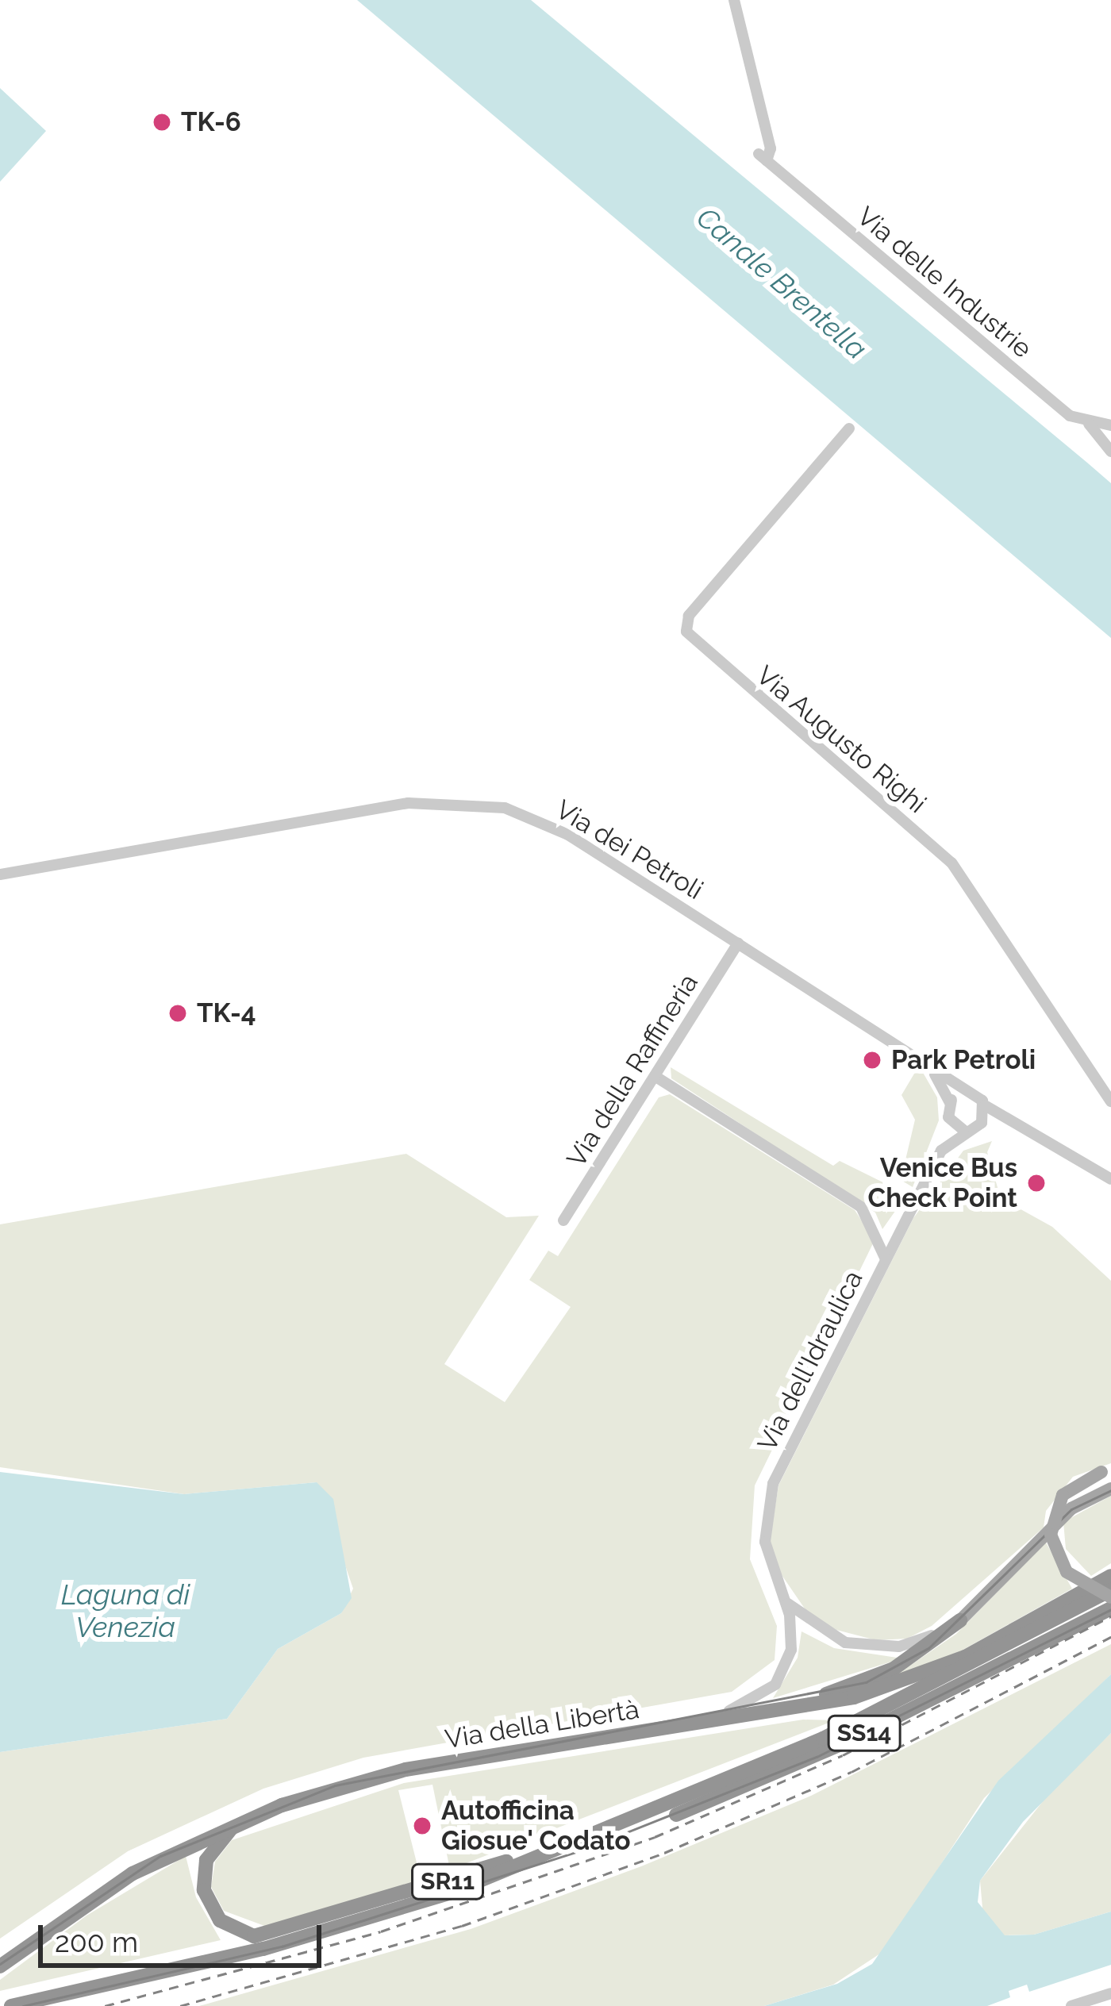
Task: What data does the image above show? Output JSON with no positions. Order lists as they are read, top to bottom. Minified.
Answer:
{"streets":{"highway":["Via della Libertà","SS14","SR11"],"street":["Via delle Industrie","Via Augusto Righi","Via dei Petroli","Via della Raffineria","Via dell'Idraulica"]},"crossings":[["Via dei Petroli","Via della Raffineria"],["Via dei Petroli","Via dell'Idraulica"],["Via dell'Idraulica","SS14"],["Via della Libertà","SS14"],["Via della Libertà","SR11"],["SS14","SR11"]],"water":["Canale Brentella","Laguna di Venezia"],"places":["TK-6","TK-4","Park Petroli","Venice Bus Check Point","Autofficina Giosue' Codato"],"scale_bar":"200 m"}
